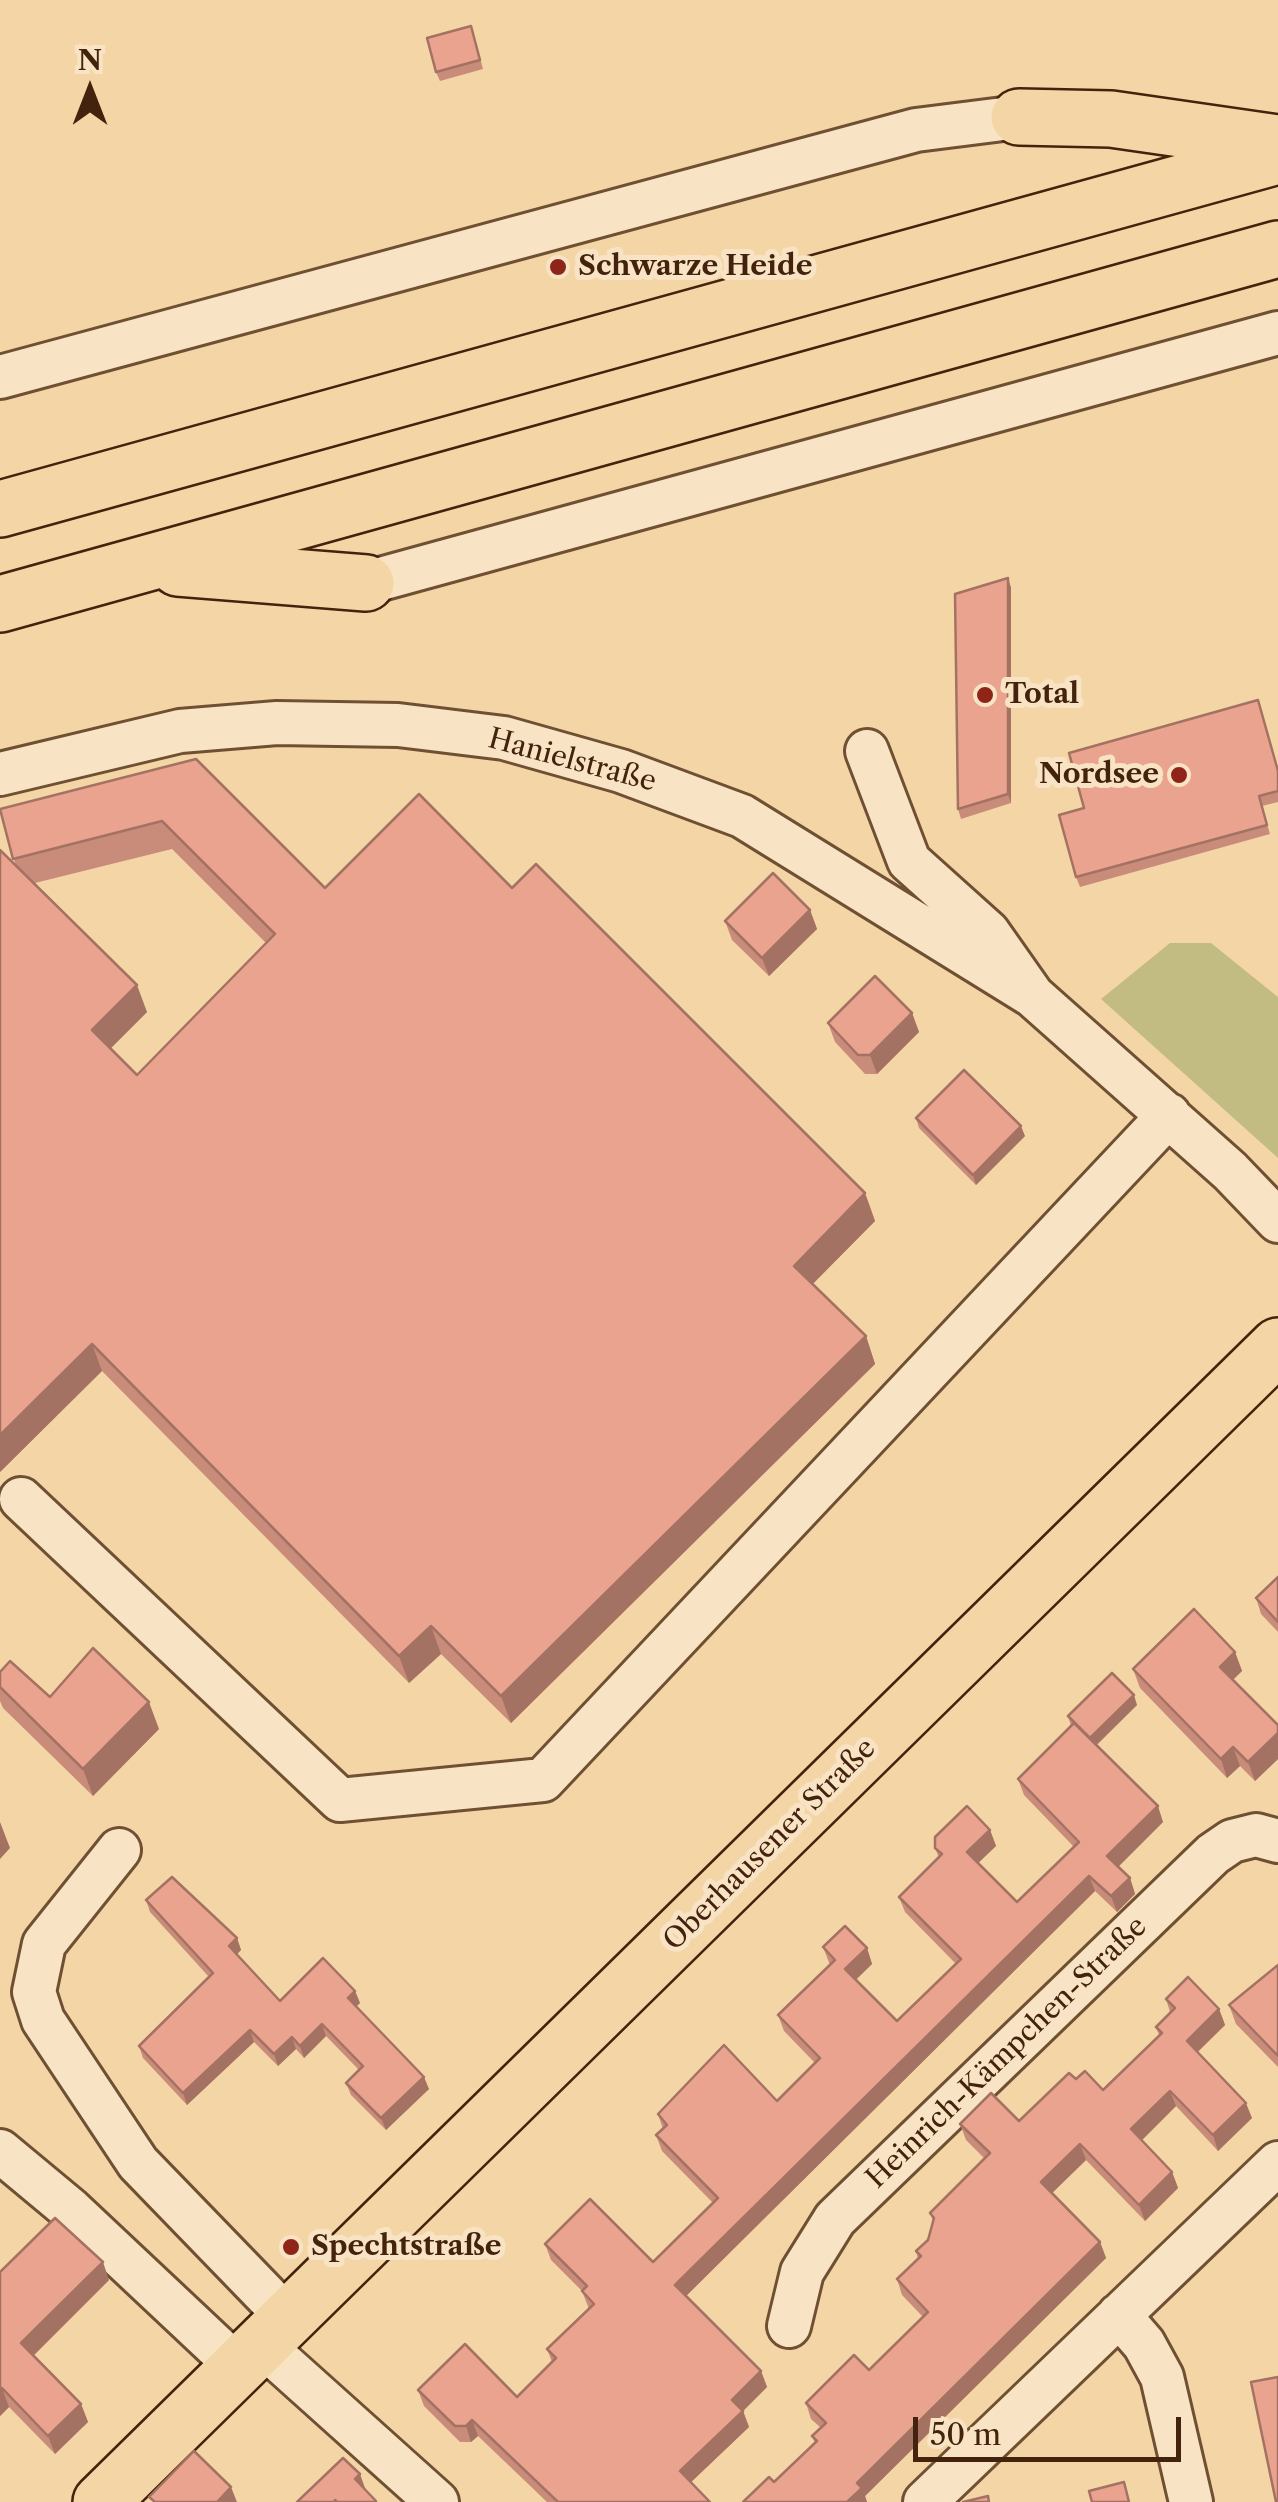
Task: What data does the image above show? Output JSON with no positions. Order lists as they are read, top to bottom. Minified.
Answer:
{"streets":{"main road":["Oberhausener Straße"],"street":["Hanielstraße","Heinrich-Kämpchen-Straße"]},"places":["Schwarze Heide","Total","Nordsee","Spechtstraße"],"scale_bar":"50 m","north":"top"}
